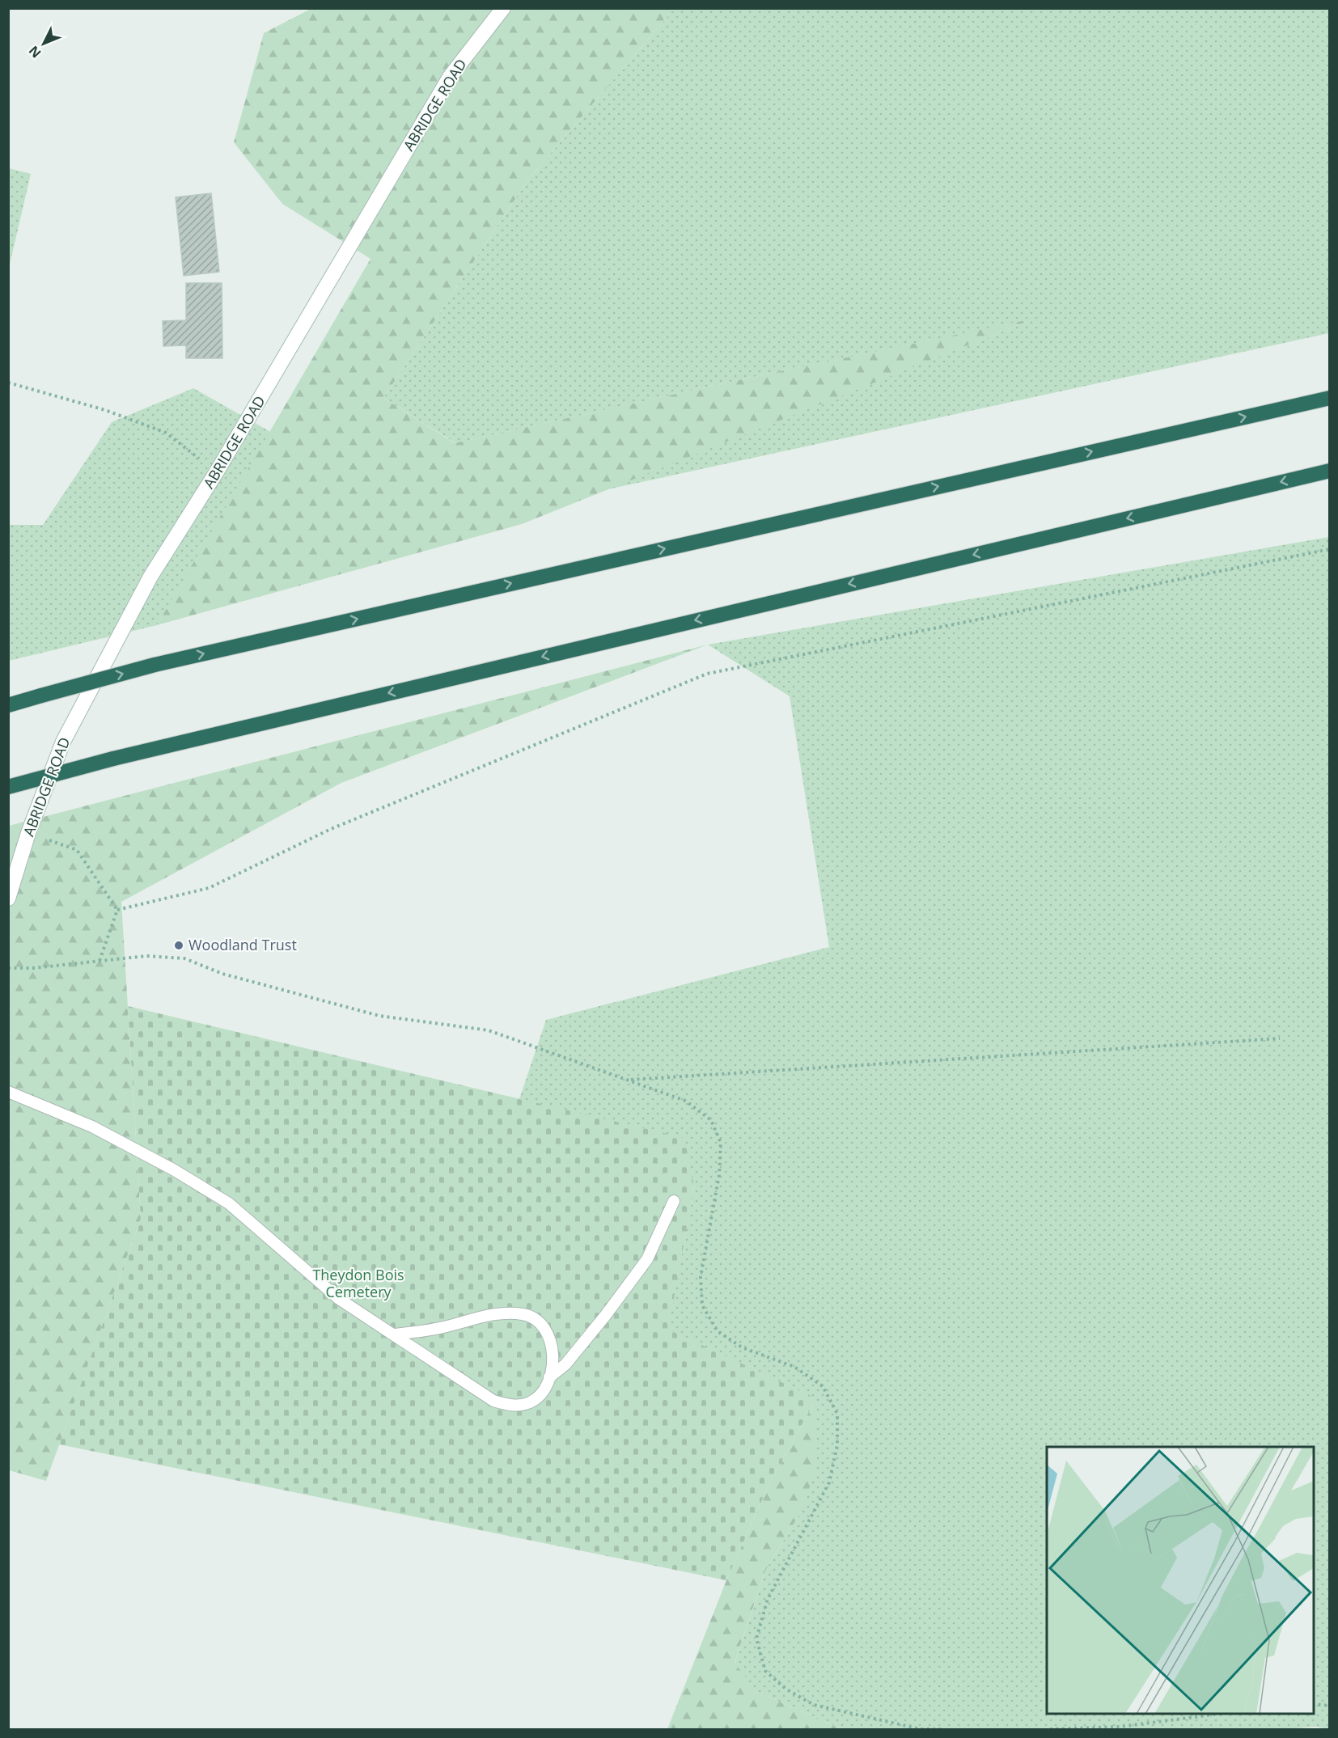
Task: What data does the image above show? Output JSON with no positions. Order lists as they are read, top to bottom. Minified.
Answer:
{"streets":{"main road":["ABRIDGE ROAD"]},"parks":["Theydon Bois Cemetery"],"places":["Woodland Trust"],"north":"bottom left"}
